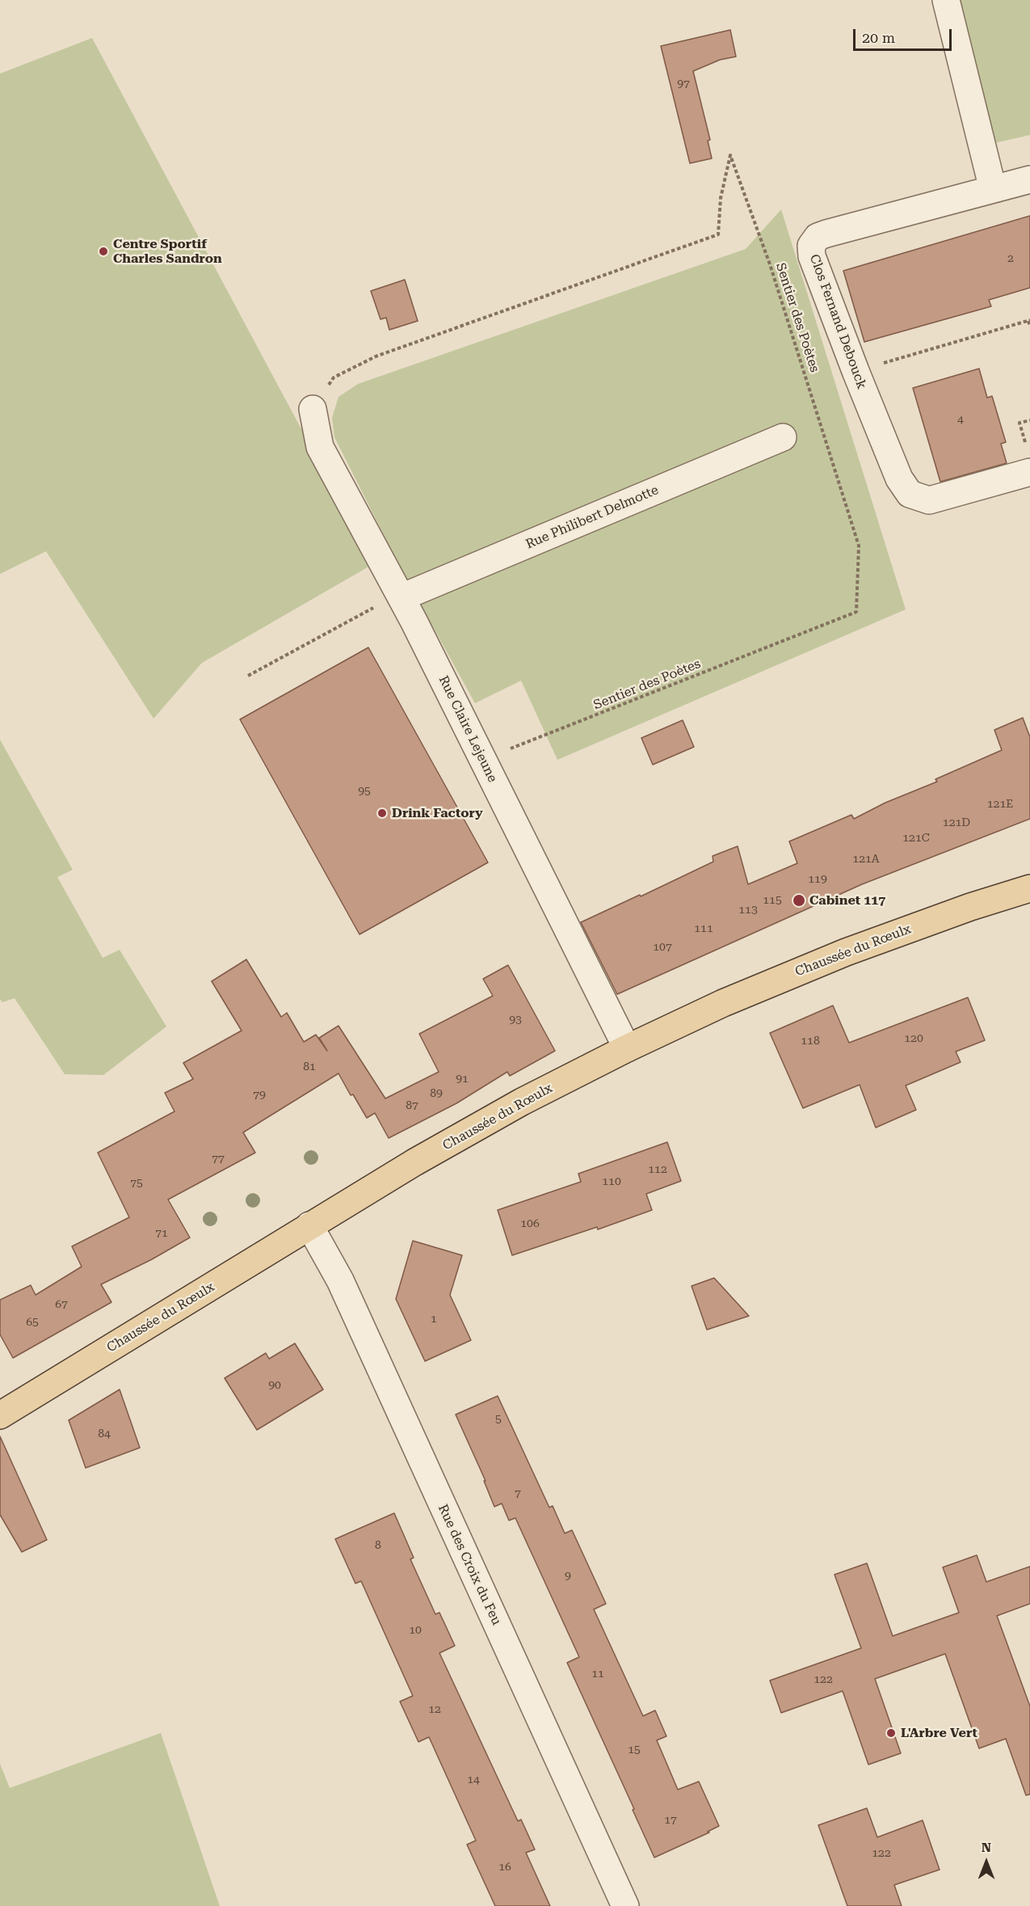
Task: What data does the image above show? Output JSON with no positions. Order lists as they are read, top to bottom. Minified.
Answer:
{"streets":{"main road":["Chaussée du Rœulx"],"street":["Clos Fernand Debouck","Rue Philibert Delmotte","Rue Claire Lejeune","Rue des Croix du Feu"],"path":["Sentier des Poètes"]},"crossings":[["Sentier des Poètes","Rue Claire Lejeune"],["Rue Philibert Delmotte","Rue Claire Lejeune"],["Rue Claire Lejeune","Chaussée du Rœulx"],["Chaussée du Rœulx","Rue des Croix du Feu"]],"places":["Centre Sportif Charles Sandron","Drink Factory","Cabinet 117","L'Arbre Vert"],"house_numbers":["97","2","4","95","121E","121D","121C","121A","119","115","113","111","107","93","120","118","81","91","89","79","87","77","112","110","75","106","71","67","1","65","90","5","84","7","8","9","10","11","122","12","15","14","17","122","16"],"scale_bar":"20 m","north":"top"}
